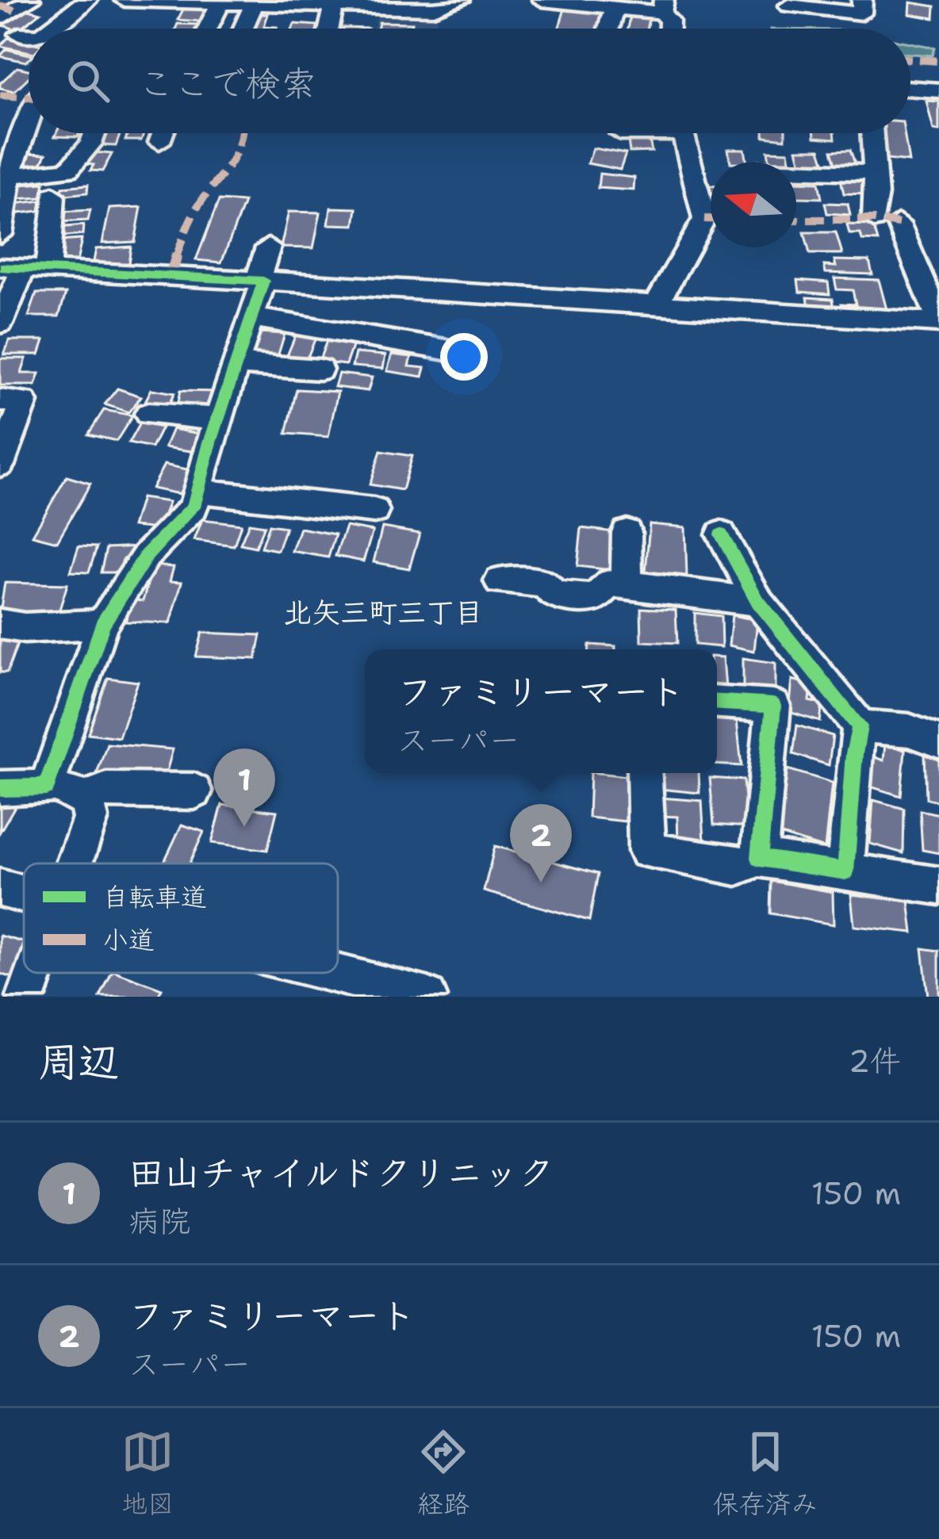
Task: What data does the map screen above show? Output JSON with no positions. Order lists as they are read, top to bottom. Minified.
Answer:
{"districts":["北矢三町三丁目"],"legend":["自転車道","小道"],"north":"left","page":{"search":"ここで検索","popup":["ファミリーマート","スーパー"],"pins":["1","2"],"heading":["周辺","2件"],"list":[{"mark":"1","name":"田山チャイルドクリニック","note":"病院","value":"150 m"},{"mark":"2","name":"ファミリーマート","note":"スーパー","value":"150 m"}],"nav":["地図","経路","保存済み"]}}
